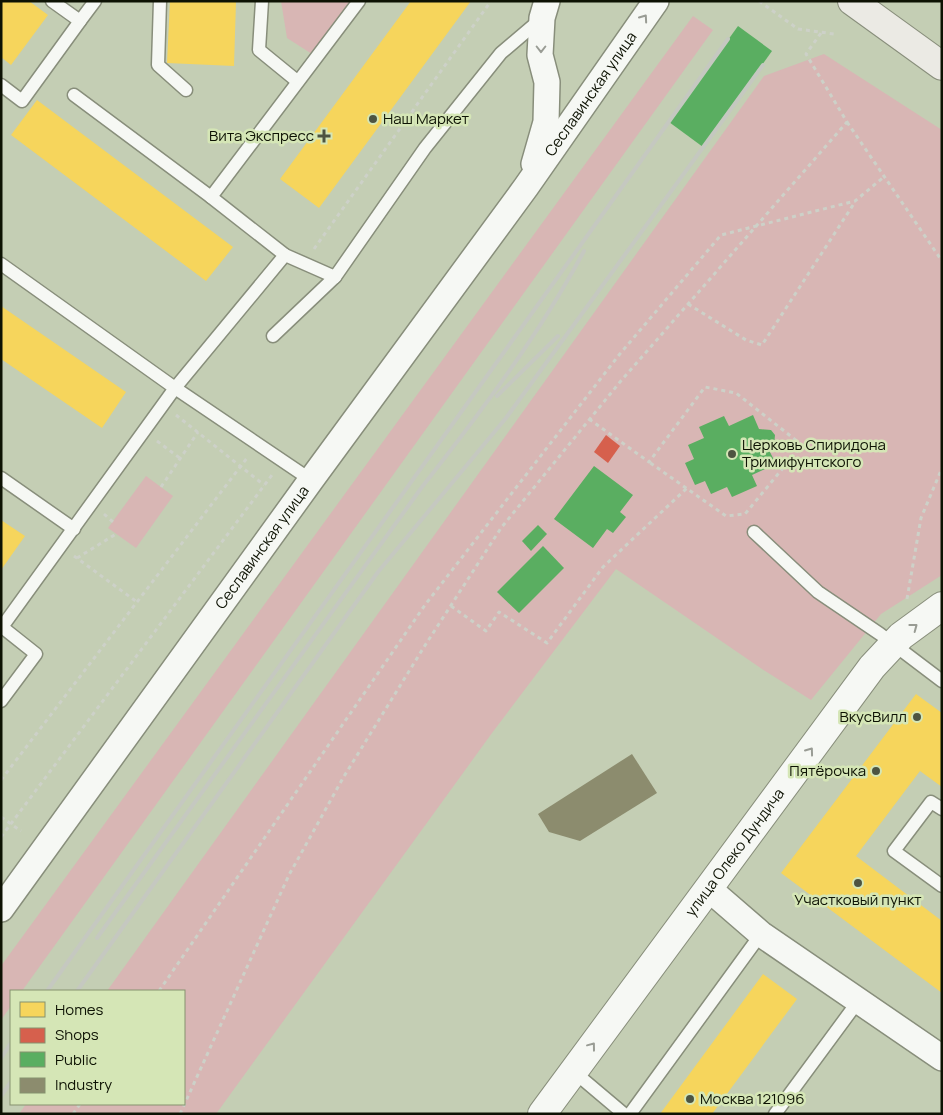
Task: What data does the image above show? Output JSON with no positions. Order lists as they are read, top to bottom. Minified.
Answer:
{"streets":{"street":["Сеславинская улица","улица Олеко Дундича"]},"one_way":["улица Олеко Дундича"],"places":{"other":["Наш Маркет","Церковь Спиридона Тримифунтского","ВкусВилл","Пятёрочка","Участковый пункт","Москва 121096"],"health":["Вита Экспресс"]},"legend":["Homes","Shops","Public","Industry"]}
